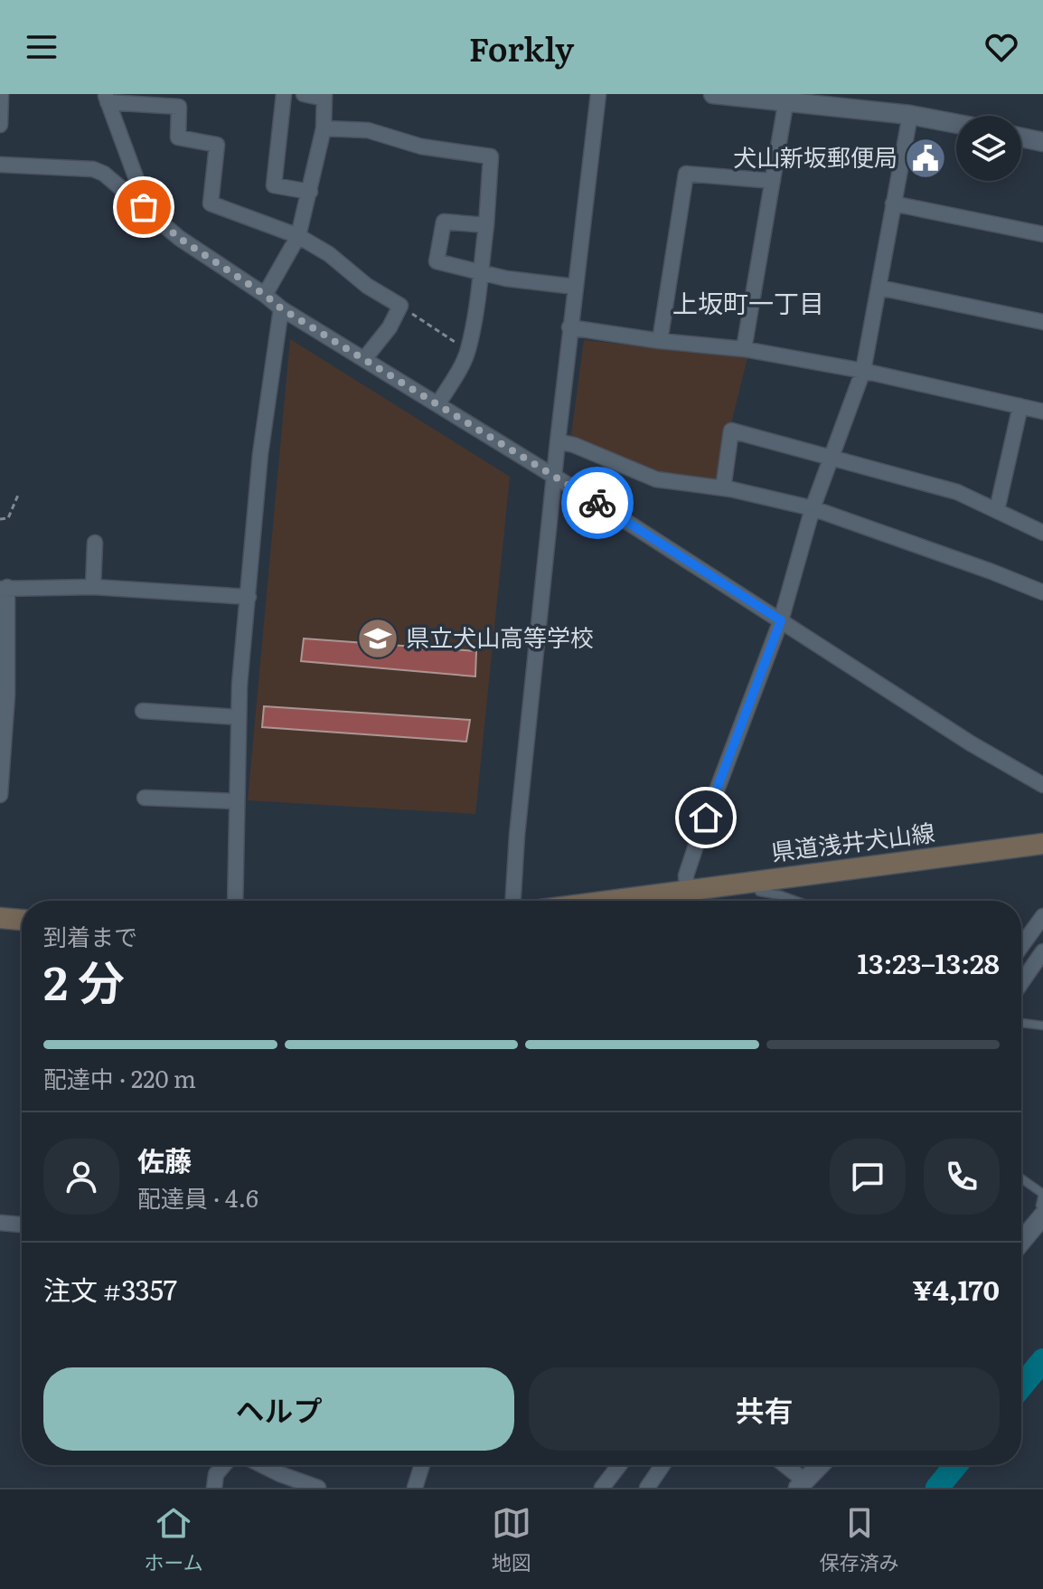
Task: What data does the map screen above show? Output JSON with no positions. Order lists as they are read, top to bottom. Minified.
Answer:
{"streets":{"main road":["県道浅井犬山線"]},"districts":["上坂町一丁目"],"places":{"public building":["犬山新坂郵便局"],"school or university":["県立犬山高等学校"]},"page":{"header":"Forkly","heading":["2 分","到着まで","13:23–13:28"],"panel":["佐藤","配達員 · 4.6","注文 #3357","¥4,170"],"bar":"配達中 · 220 m","buttons":["ヘルプ","共有"],"tabs":["ホーム","地図","保存済み"]}}
